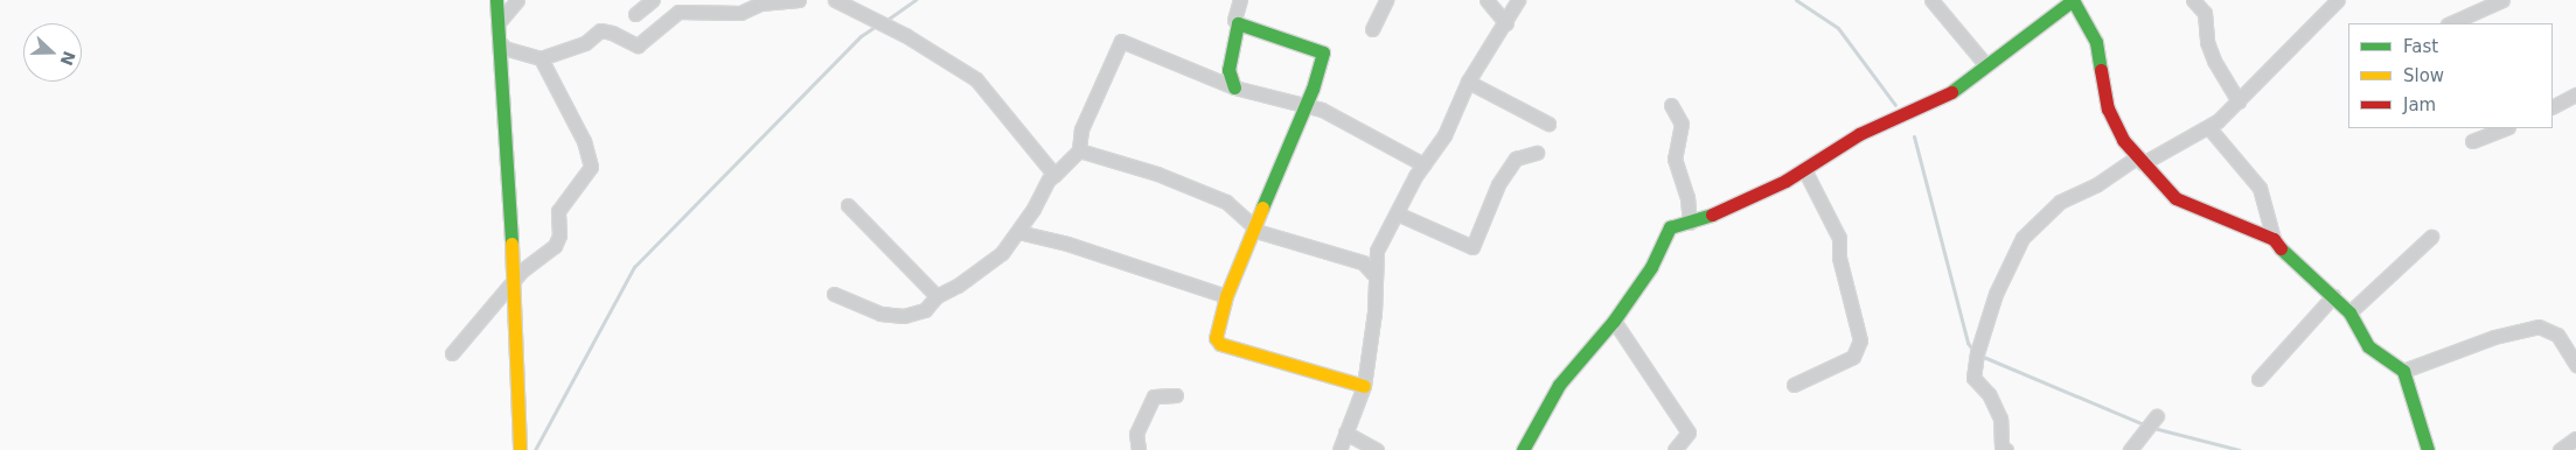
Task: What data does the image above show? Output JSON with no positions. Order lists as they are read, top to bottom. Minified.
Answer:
{"legend":["Fast","Slow","Jam"],"north":"right"}
